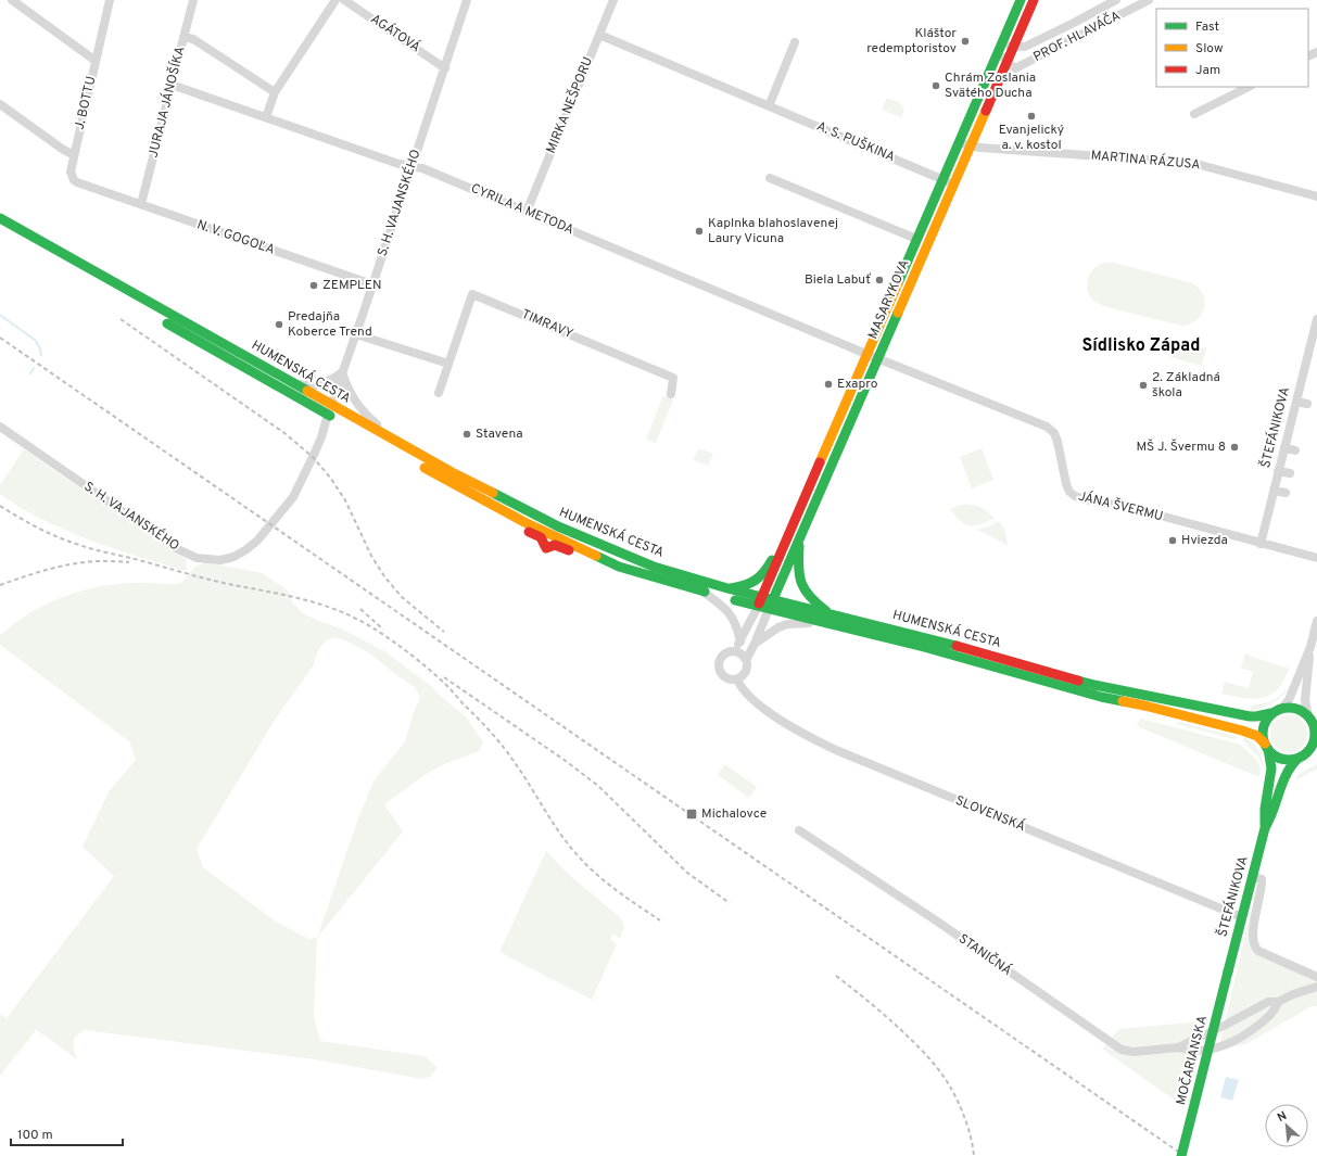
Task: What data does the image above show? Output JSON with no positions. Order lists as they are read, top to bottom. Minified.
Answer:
{"streets":{"main road":["MASARYKOVA","HUMENSKÁ CESTA","ŠTEFÁNIKOVA","MOČARIANSKA"],"street":["AGÁTOVÁ","PROF. HLAVÁČA","JURAJA JÁNOŠÍKA","J. BOTTU","MIRKA NEŠPORU","A. S. PUŠKINA","MARTINA RÁZUSA","S. H. VAJANSKÉHO","CYRILA A METODA","N. V. GOGOĽA","TIMRAVY","JÁNA ŠVERMU","SLOVENSKÁ","STANIČNÁ"]},"crossings":[["AGÁTOVÁ","S. H. VAJANSKÉHO"],["PROF. HLAVÁČA","MASARYKOVA"],["JURAJA JÁNOŠÍKA","CYRILA A METODA"],["JURAJA JÁNOŠÍKA","N. V. GOGOĽA"],["J. BOTTU","N. V. GOGOĽA"],["MIRKA NEŠPORU","A. S. PUŠKINA"],["MIRKA NEŠPORU","CYRILA A METODA"],["A. S. PUŠKINA","MASARYKOVA"],["MARTINA RÁZUSA","MASARYKOVA"],["S. H. VAJANSKÉHO","CYRILA A METODA"],["S. H. VAJANSKÉHO","N. V. GOGOĽA"],["S. H. VAJANSKÉHO","HUMENSKÁ CESTA"],["CYRILA A METODA","MASARYKOVA"],["CYRILA A METODA","JÁNA ŠVERMU"],["MASARYKOVA","HUMENSKÁ CESTA"],["MASARYKOVA","JÁNA ŠVERMU"],["ŠTEFÁNIKOVA","JÁNA ŠVERMU"],["ŠTEFÁNIKOVA","SLOVENSKÁ"],["ŠTEFÁNIKOVA","MOČARIANSKA"]],"districts":["Sídlisko Západ"],"places":{"other":["Kláštor redemptoristov","Chrám Zoslania Svätého Ducha","Evanjelický a. v. kostol","Kaplnka blahoslavenej Laury Vicuna","Biela Labuť","ZEMPLEN","Predajňa Koberce Trend","Exapro","2. Základná škola","Stavena","MŠ J. Švermu 8","Hviezda"],"transit":["Michalovce"]},"legend":["Fast","Slow","Jam"],"scale_bar":"100 m","north":"top left"}
